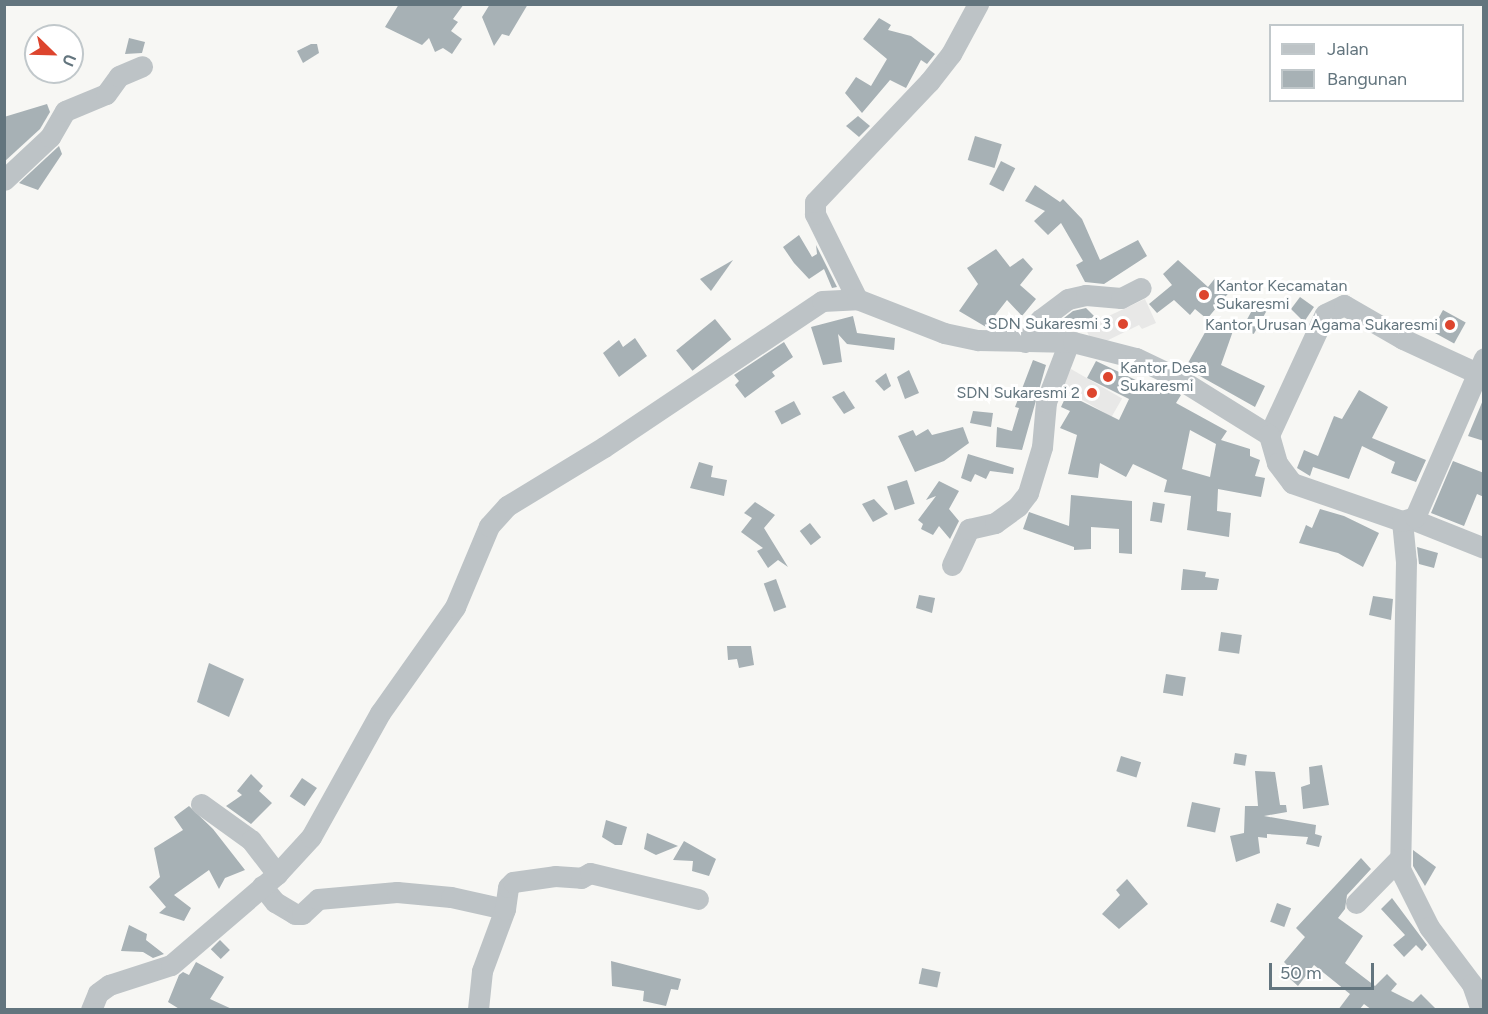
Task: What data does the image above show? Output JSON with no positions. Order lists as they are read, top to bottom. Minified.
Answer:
{"places":["Kantor Kecamatan Sukaresmi","SDN Sukaresmi 3","Kantor Urusan Agama Sukaresmi","Kantor Desa Sukaresmi","SDN Sukaresmi 2"],"legend":["Jalan","Bangunan"],"scale_bar":"50 m","north":"bottom right"}
